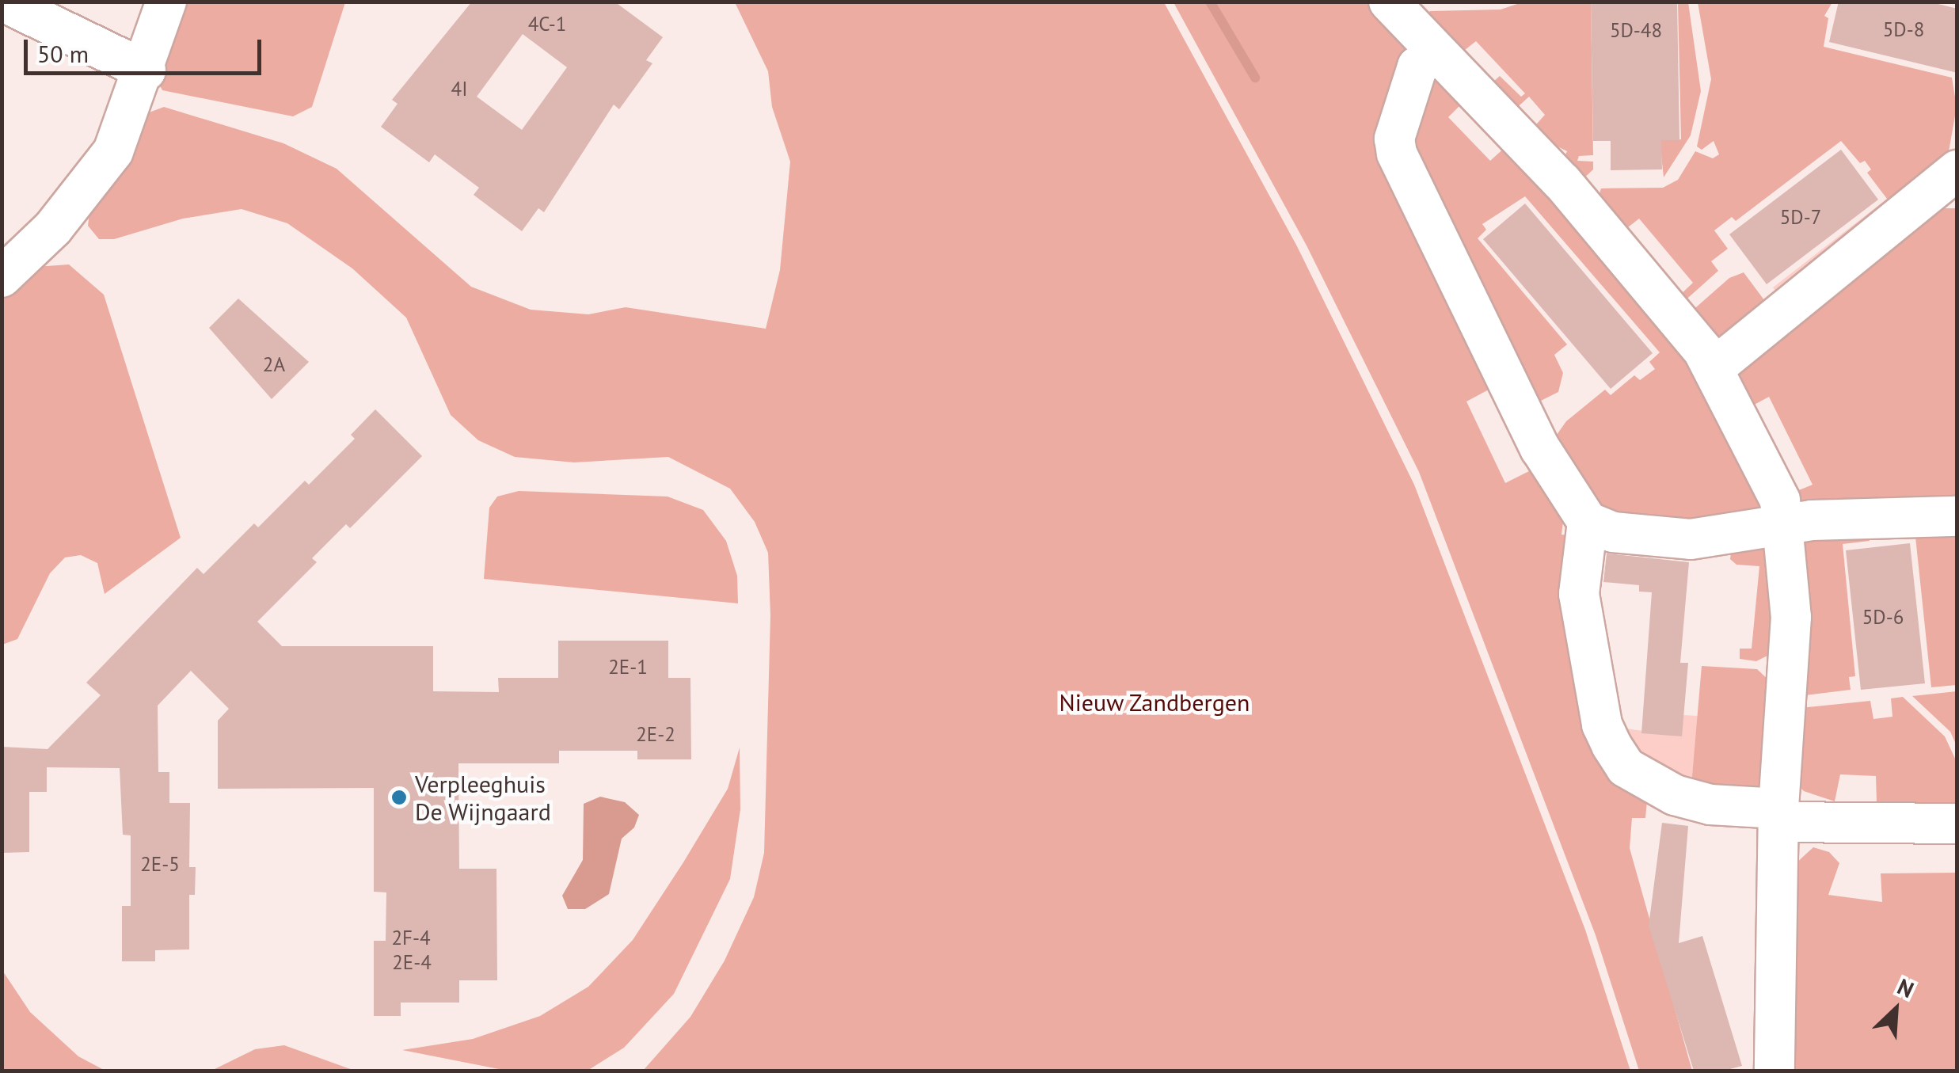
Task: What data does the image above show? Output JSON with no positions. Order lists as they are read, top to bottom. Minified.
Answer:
{"parks":["Nieuw Zandbergen"],"places":["Verpleeghuis De Wijngaard"],"house_numbers":["4C-1","5D-8","5D-48","4I","5D-7","2A","5D-6","2E-1","2E-2","2E-5","2F-4","2E-4"],"scale_bar":"50 m","north":"top right"}
